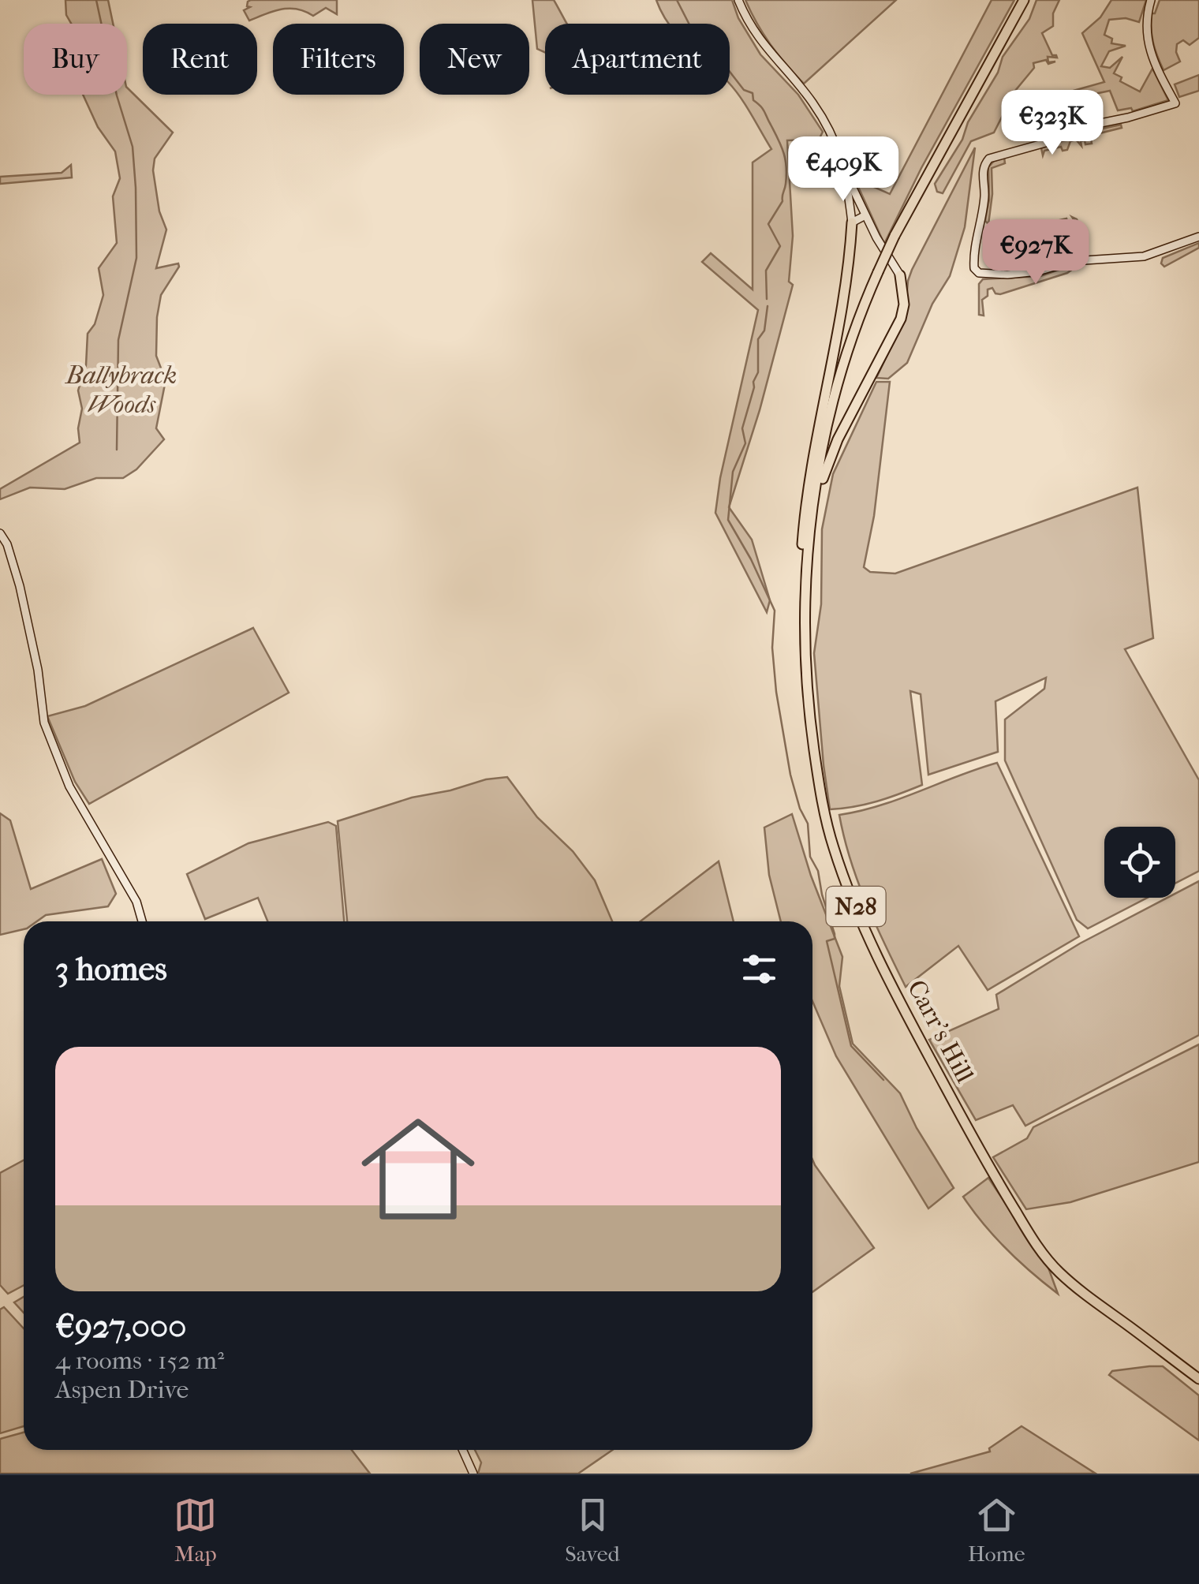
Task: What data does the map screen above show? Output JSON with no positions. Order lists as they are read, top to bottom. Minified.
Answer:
{"streets":{"highway":["N28","Carr's Hill"]},"crossings":[["N28","Carr's Hill"]],"parks":["Ballybrack Woods"],"page":{"chip":["Buy","Rent","Filters","New","Apartment"],"price":["€323K","€409K","€927K"],"heading":"3 homes","list":[{"name":"€927,000","note":"4 rooms · 152 m² · Aspen Drive"}],"tabs":["Map","Saved","Home"]}}
